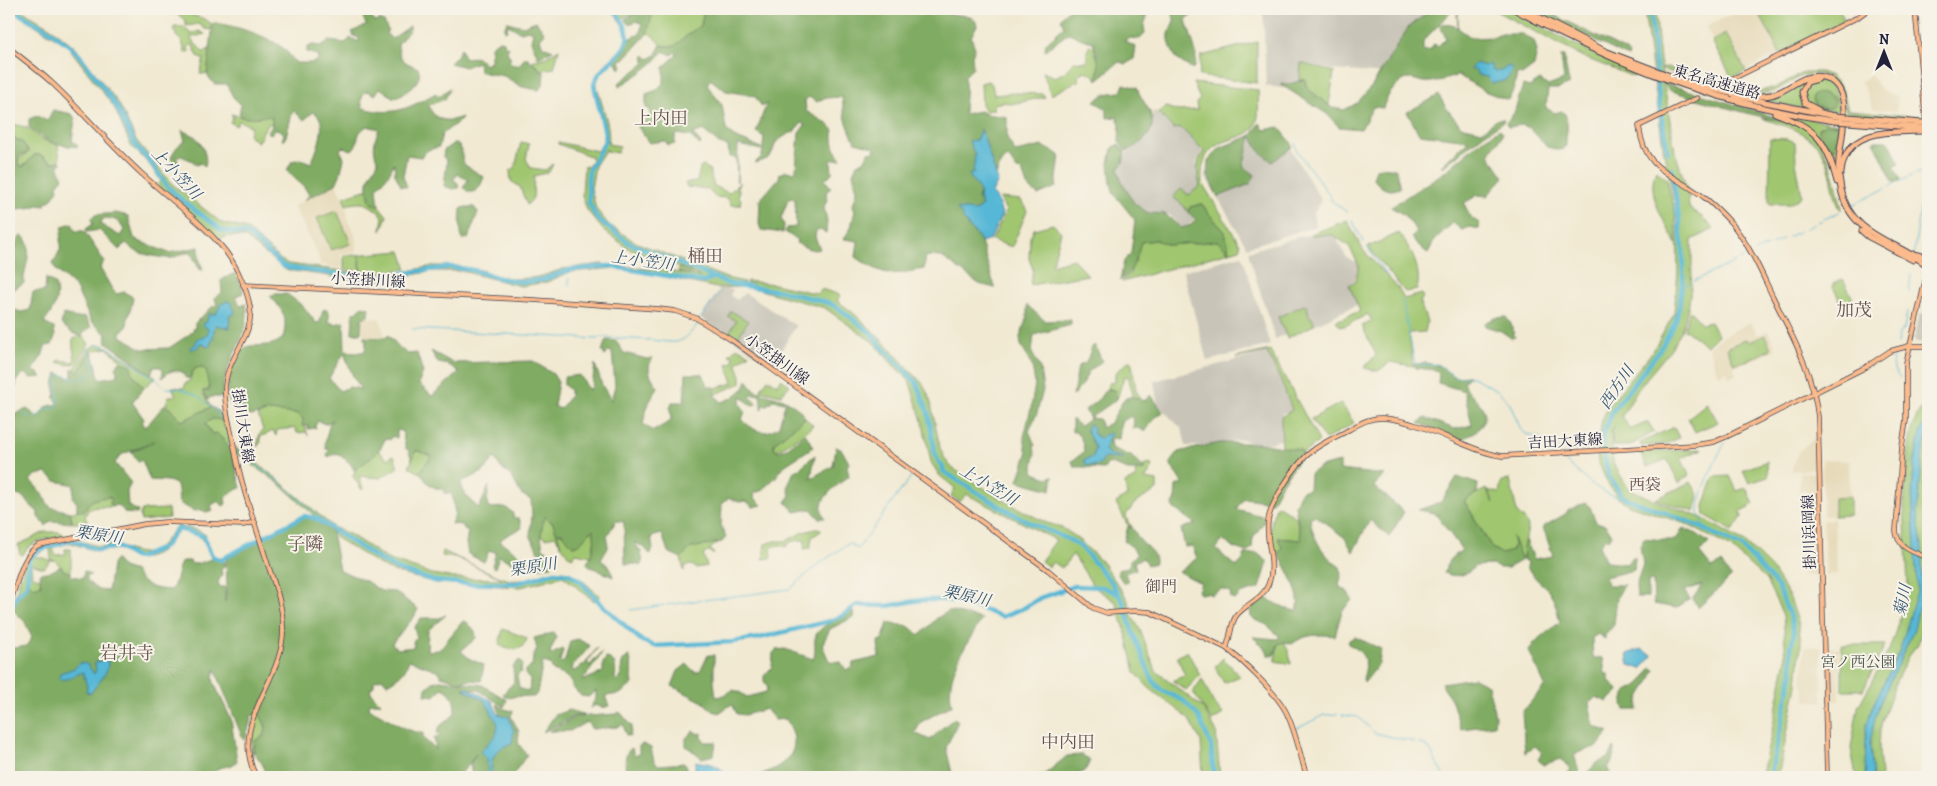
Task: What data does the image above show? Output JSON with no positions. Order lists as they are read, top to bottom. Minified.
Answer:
{"streets":{"highway":["東名高速道路"],"main road":["小笠掛川線","掛川大東線","吉田大東線","掛川浜岡線"]},"crossings":[["小笠掛川線","掛川大東線"],["小笠掛川線","吉田大東線"],["吉田大東線","掛川浜岡線"]],"districts":["上内田","桶田","加茂","西袋","子隣","御門","岩井寺","中内田"],"water":["上小笠川","西方川","栗原川","菊川"],"parks":["宮ノ西公園"],"north":"top"}
